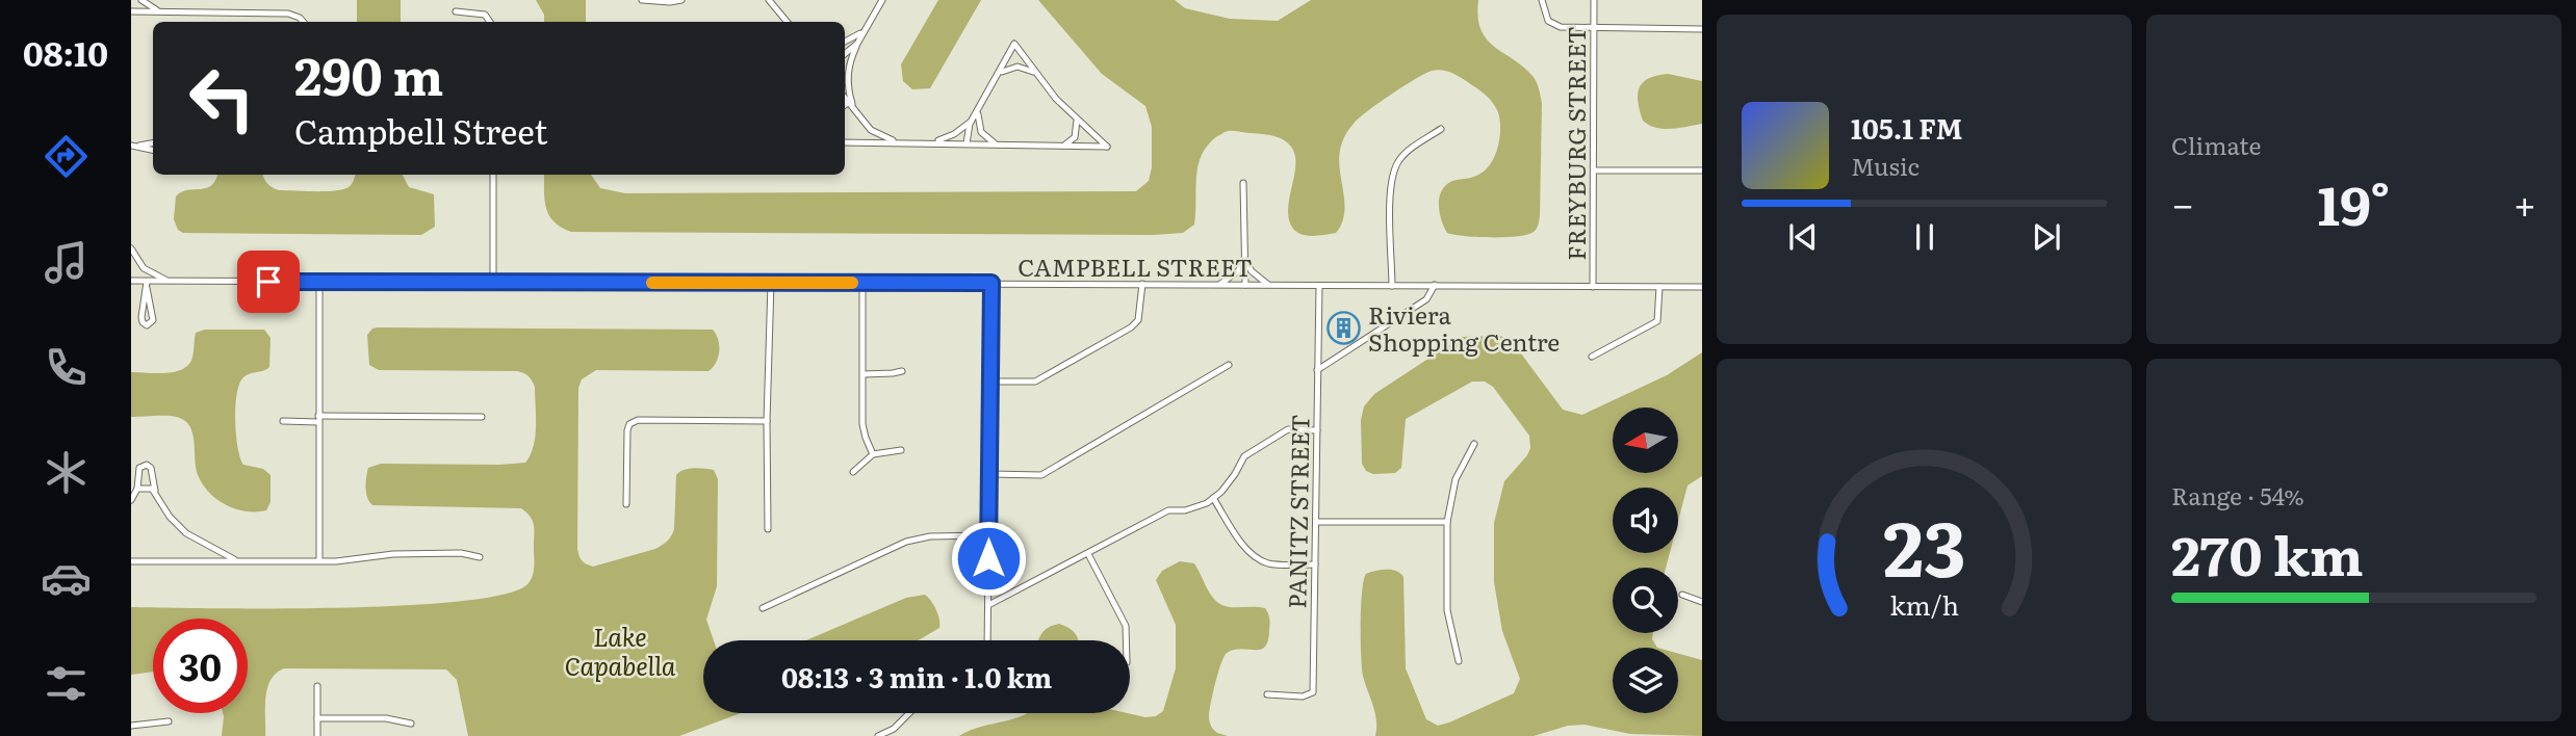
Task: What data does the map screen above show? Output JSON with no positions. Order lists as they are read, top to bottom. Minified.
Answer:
{"streets":{"street":["FREYBURG STREET","CAMPBELL STREET","PANITZ STREET"]},"crossings":[["FREYBURG STREET","CAMPBELL STREET"],["CAMPBELL STREET","PANITZ STREET"]],"water":["Lake Capabella"],"places":{"building":["Riviera Shopping Centre"]},"north":"left","page":{"tabs":"08:10","tile":["Climate",["Range · 54%","270 km"]],"turn":["290 m","Campbell Street"],"song":["105.1 FM","Music"],"heat":["−","19°","+"],"limit":"30","trip":"08:13 · 3 min · 1.0 km","gauge":["23","km/h"]}}
